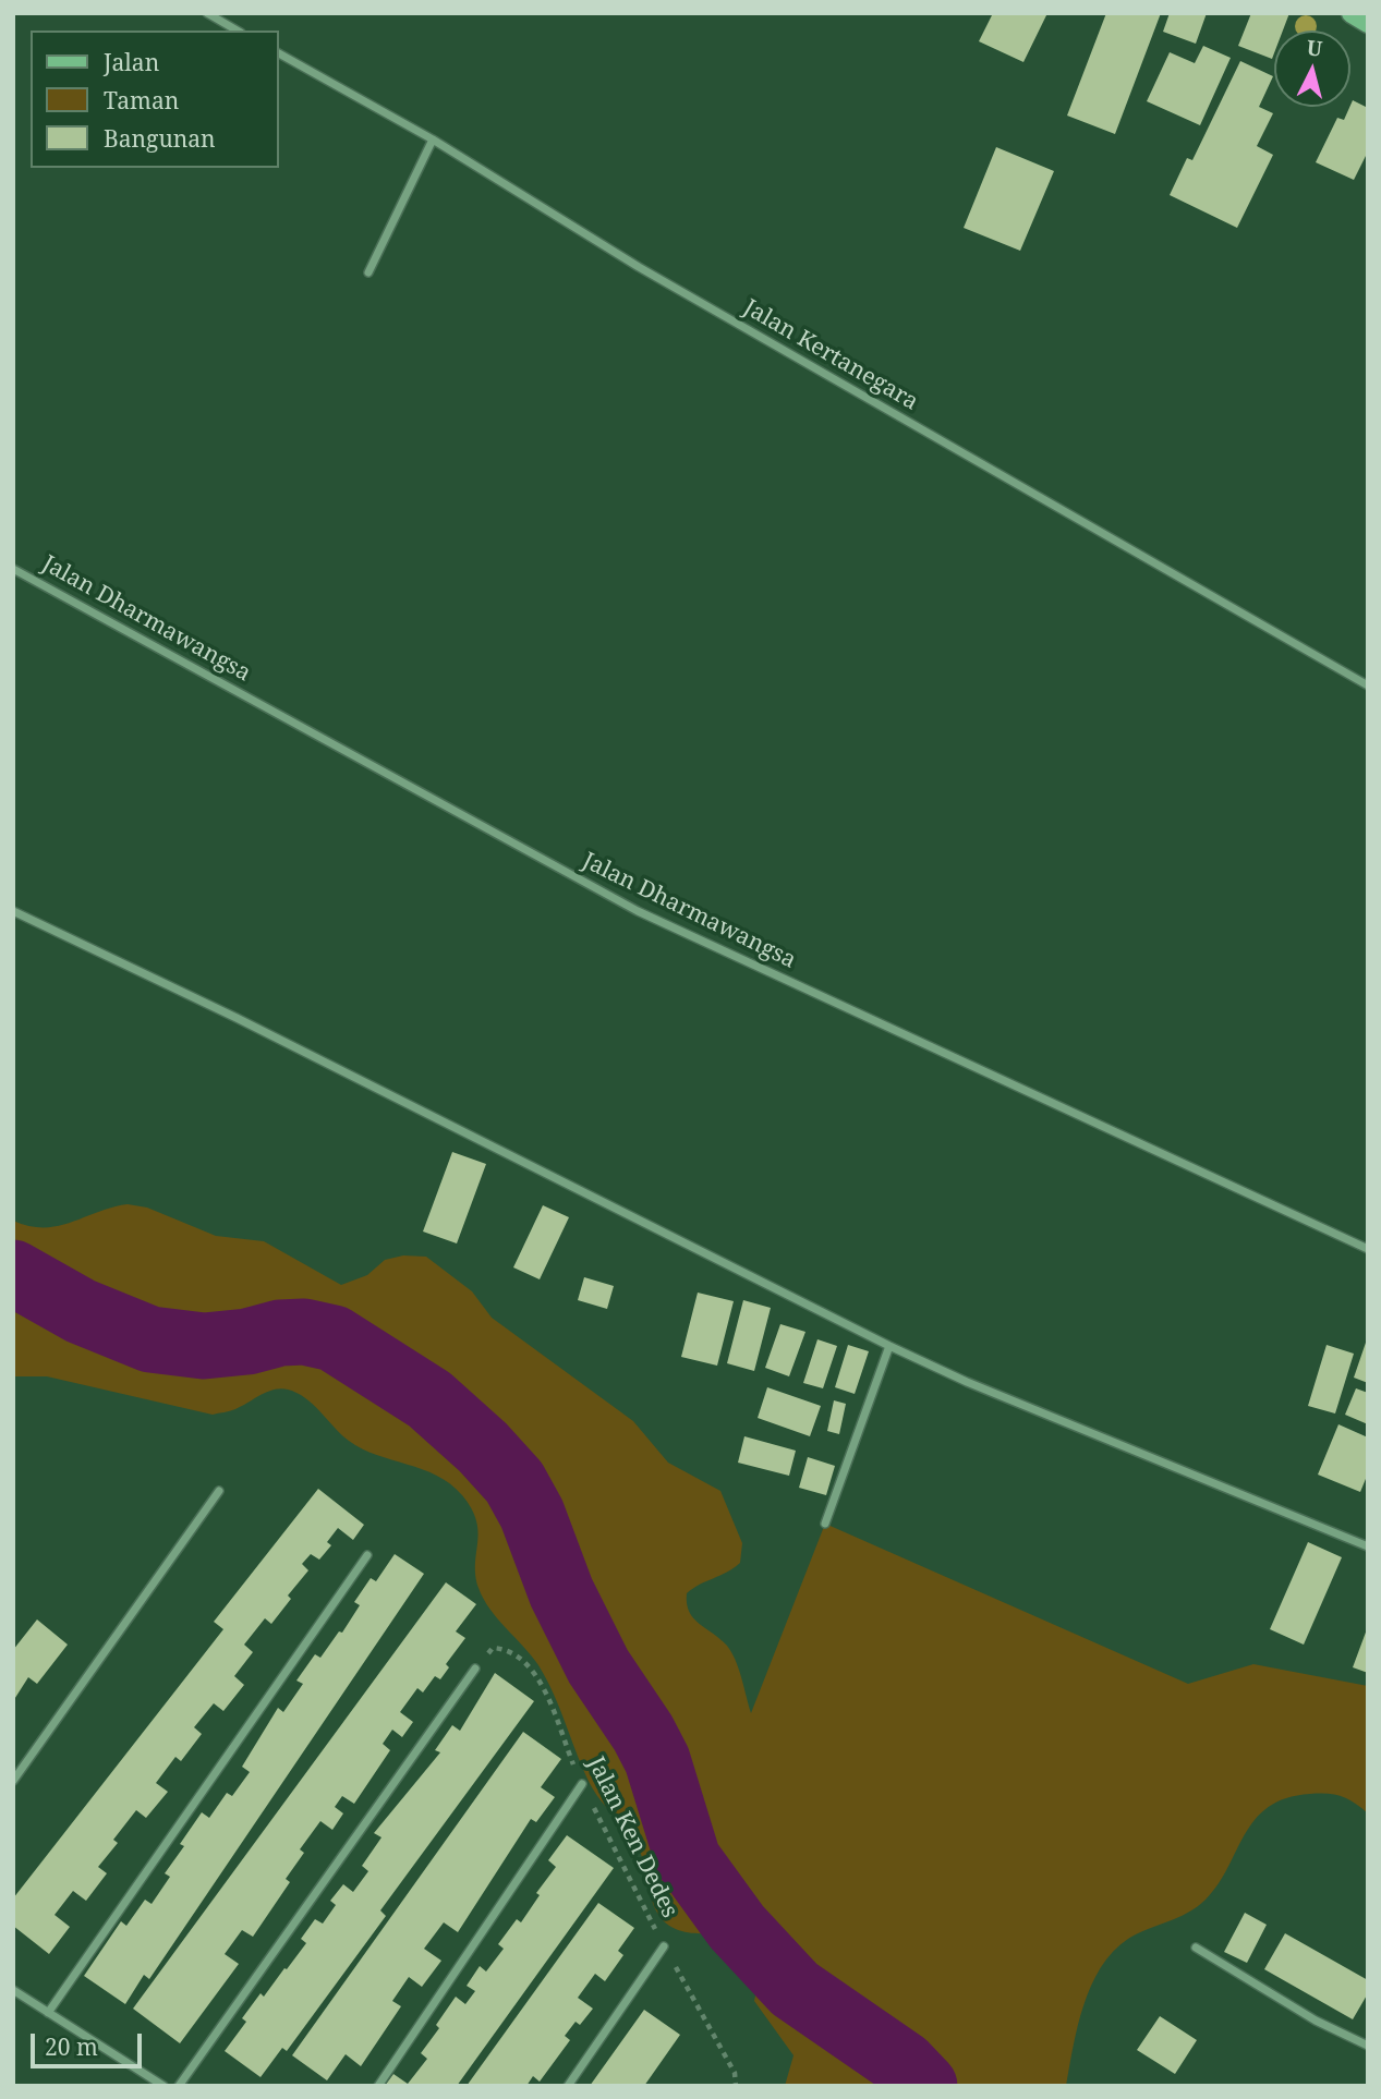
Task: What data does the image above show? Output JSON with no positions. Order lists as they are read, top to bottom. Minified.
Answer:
{"streets":{"street":["Jalan Kertanegara","Jalan Dharmawangsa"],"path":["Jalan Ken Dedes"]},"legend":["Jalan","Taman","Bangunan"],"scale_bar":"20 m","north":"top"}
